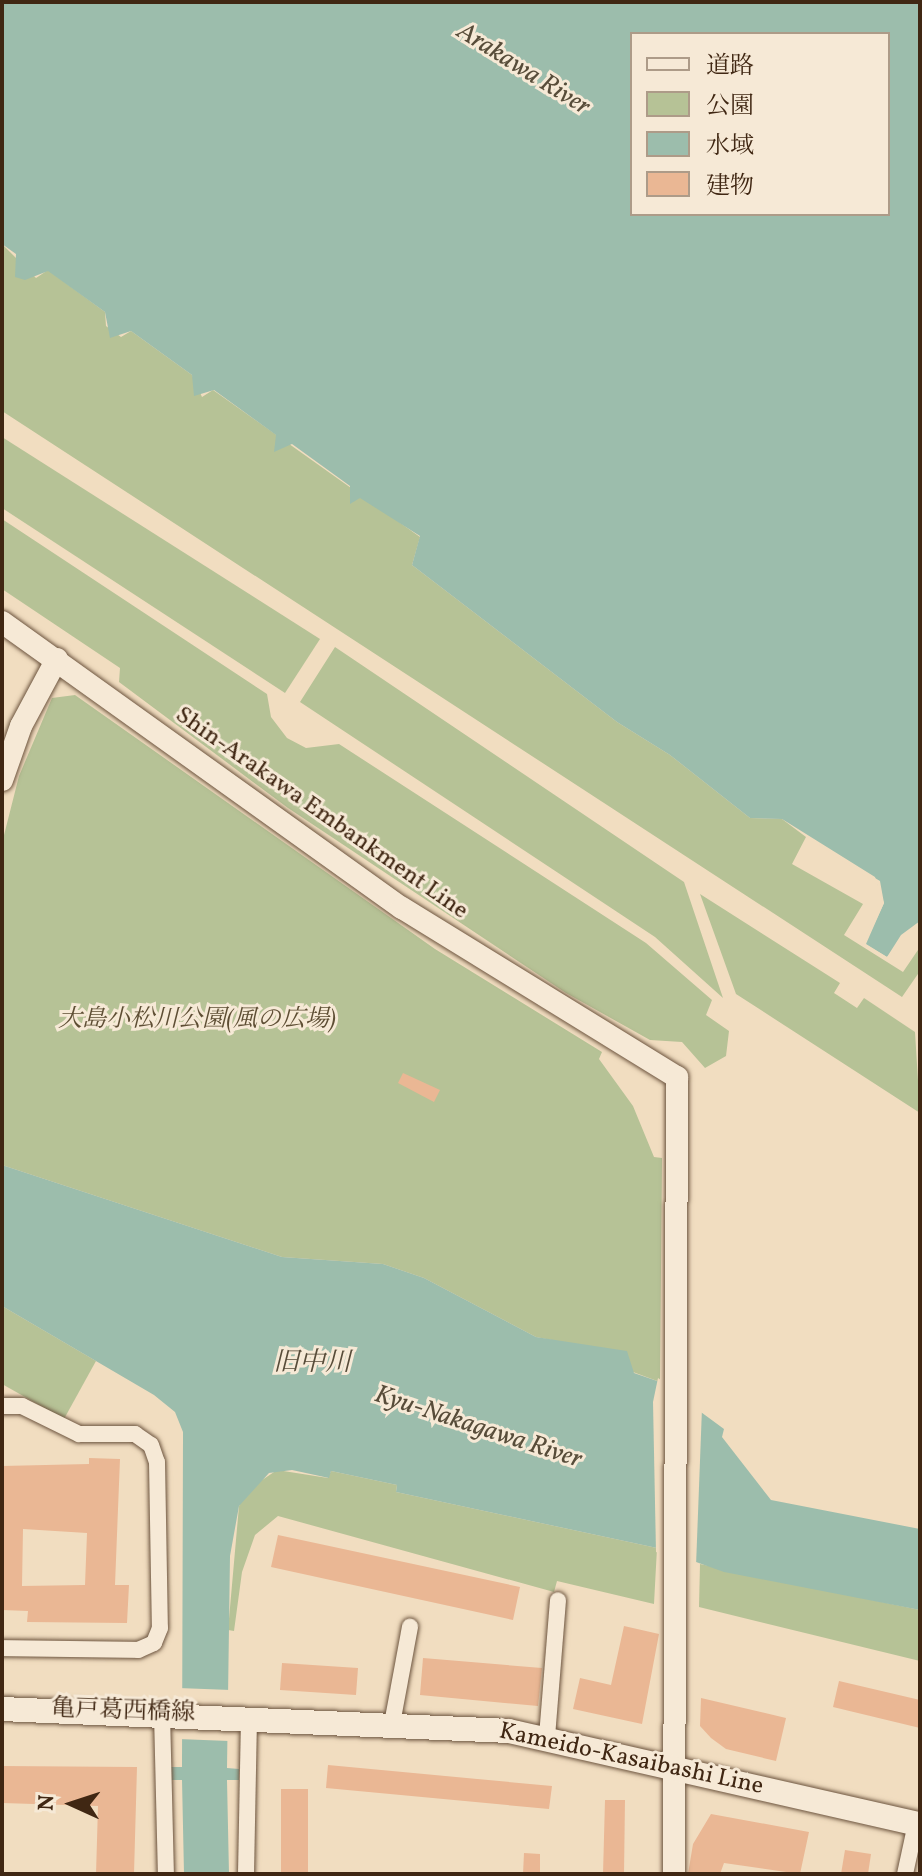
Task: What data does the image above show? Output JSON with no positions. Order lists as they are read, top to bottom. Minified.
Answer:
{"streets":{"main road":["亀戸葛西橋線","Kameido-Kasaibashi Line"],"street":["Shin-Arakawa Embankment Line"]},"crossings":[["Shin-Arakawa Embankment Line","Kameido-Kasaibashi Line"],["亀戸葛西橋線","Kameido-Kasaibashi Line"]],"water":["Arakawa River","旧中川","Kyu-Nakagawa River"],"parks":["大島小松川公園(風の広場)"],"legend":["道路","公園","水域","建物"],"north":"left"}
